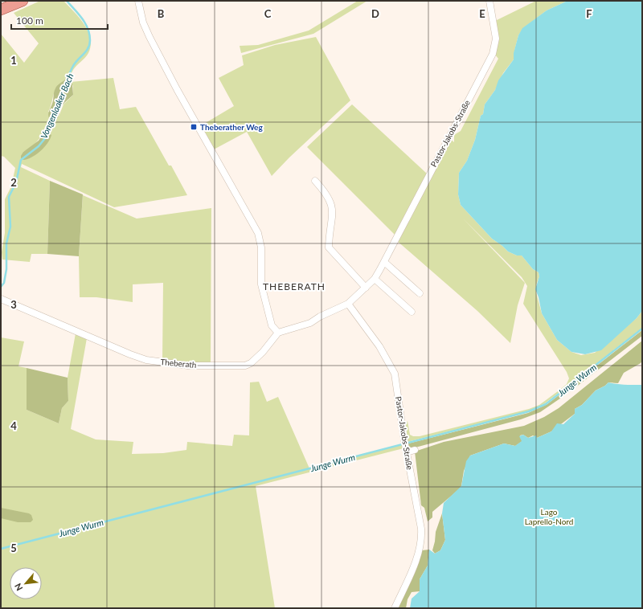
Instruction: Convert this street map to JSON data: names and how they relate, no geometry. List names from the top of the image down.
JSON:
{
  "streets": {
    "street": ["Pastor-Jakobs-Straße", "Theberath"]
  },
  "districts": ["THEBERATH"],
  "water": ["Vongenlaaker Bach", "Junge Wurm"],
  "parks": ["Lago Laprello-Nord"],
  "places": {
    "transit": ["Theberather Weg"]
  },
  "scale_bar": "100 m",
  "north": "bottom left",
  "grid": {
    "columns": [
      "B",
      "C",
      "D",
      "E",
      "F"
    ],
    "rows": [
      "1",
      "2",
      "3",
      "4",
      "5"
    ]
  }
}
